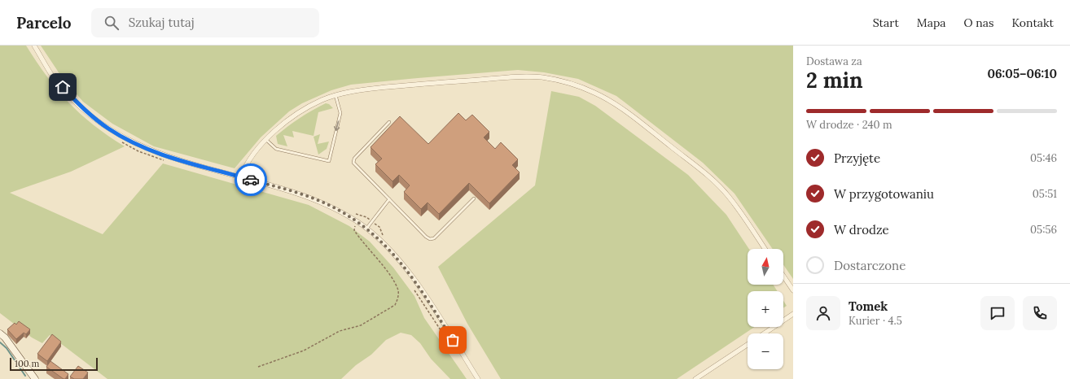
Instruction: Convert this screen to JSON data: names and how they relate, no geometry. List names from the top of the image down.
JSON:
{
  "scale_bar": "100 m",
  "north": "top",
  "page": {
    "header": "Parcelo",
    "search": "Szukaj tutaj",
    "nav": [
      "Start",
      "Mapa",
      "O nas",
      "Kontakt"
    ],
    "heading": ["2 min", "Dostawa za", "06:05–06:10"],
    "panel": ["Tomek", "Kurier · 4.5"],
    "bar": "W drodze · 240 m",
    "list": [
      ["Przyjęte", "05:46"],
      ["W przygotowaniu", "05:51"],
      ["W drodze", "05:56"],
      "Dostarczone"
    ],
    "map_buttons": ["+", "−"],
    "scale": "100 m"
  }
}
